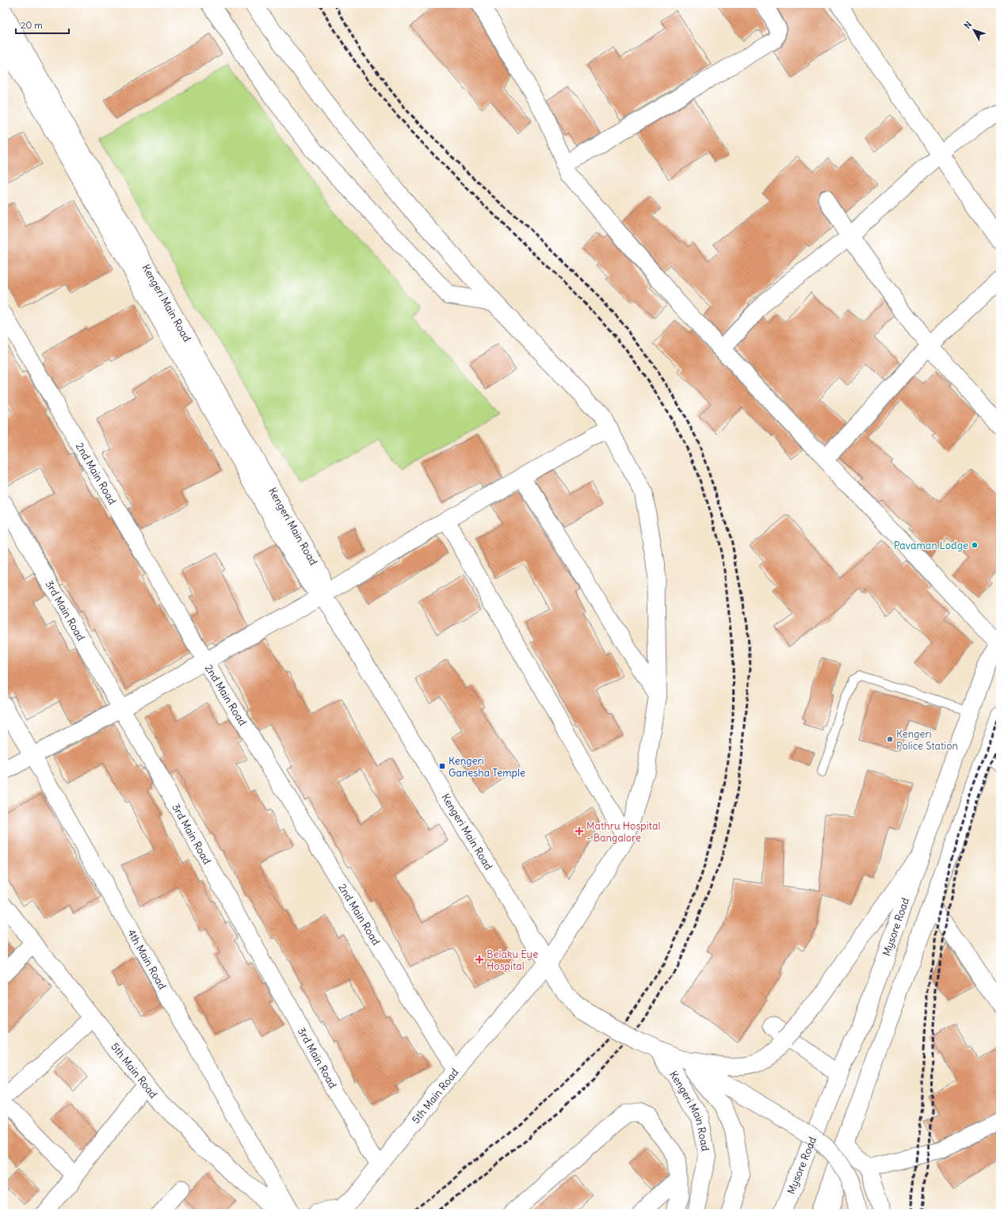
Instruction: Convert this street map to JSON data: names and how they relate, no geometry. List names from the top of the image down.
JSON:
{
  "streets": {
    "main road": ["Kengeri Main Road", "Mysore Road", "5th Main Road"],
    "street": ["2nd Main Road", "3rd Main Road", "4th Main Road"]
  },
  "crossings": [
    ["Kengeri Main Road", "5th Main Road"],
    ["2nd Main Road", "5th Main Road"],
    ["3rd Main Road", "5th Main Road"]
  ],
  "places": {
    "other": ["Pavaman Lodge", "Kengeri Police Station"],
    "transit": ["Kengeri Ganesha Temple"],
    "health": ["Mathru Hospital - Bangalore", "Belaku Eye Hospital"]
  },
  "scale_bar": "20 m",
  "north": "top left"
}
